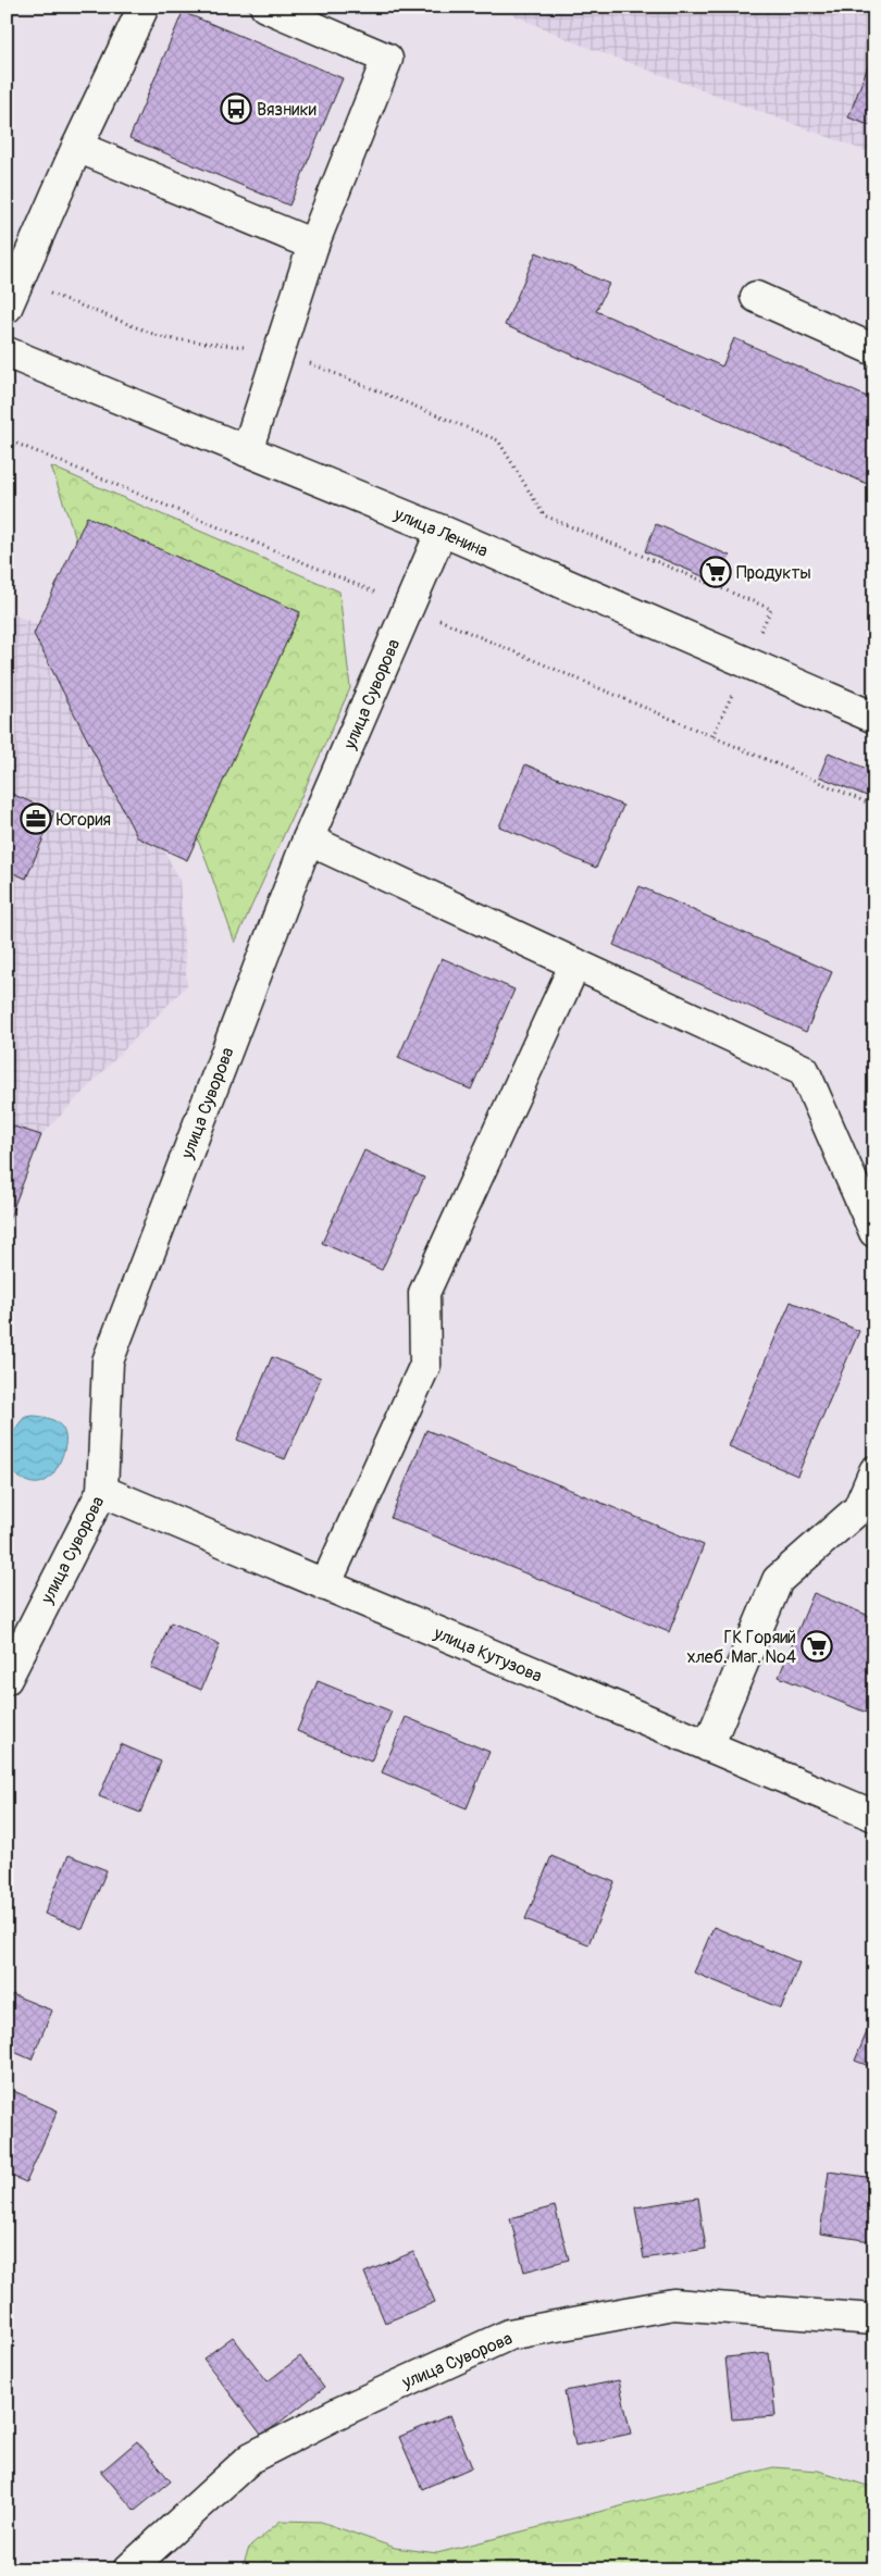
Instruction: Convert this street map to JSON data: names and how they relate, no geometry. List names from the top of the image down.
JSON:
{
  "streets": {
    "street": ["улица Ленина", "улица Суворова", "улица Кутузова"]
  },
  "crossings": [
    ["улица Ленина", "улица Суворова"],
    ["улица Суворова", "улица Кутузова"]
  ],
  "places": {
    "bus stop": ["Вязники"],
    "supermarket": ["Продукты", "ГК Горяий хлеб. Маг. №4"],
    "office": ["Югория"]
  }
}
